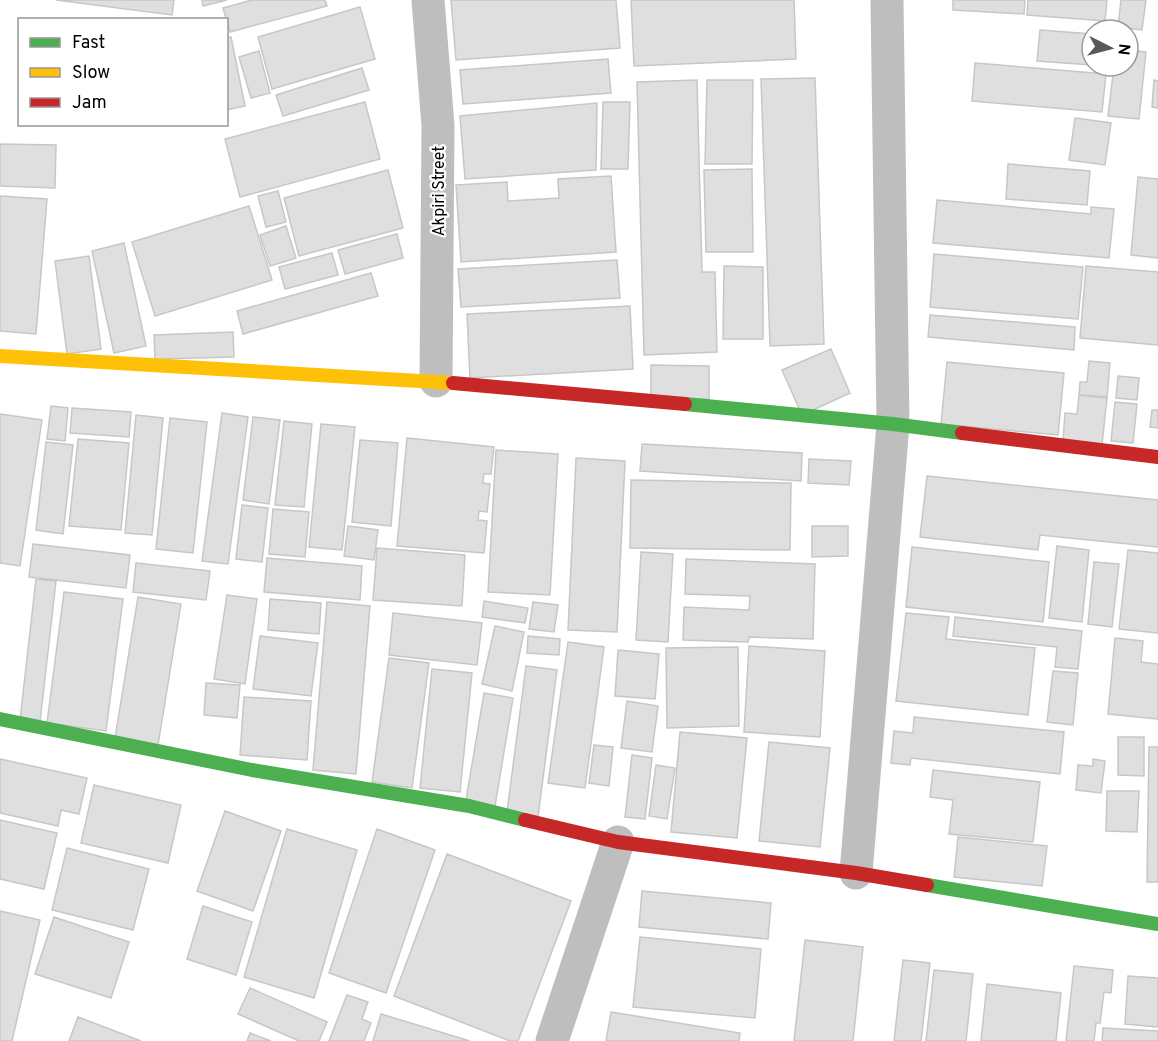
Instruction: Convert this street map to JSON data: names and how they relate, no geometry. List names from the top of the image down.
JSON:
{
  "streets": {
    "street": ["Akpiri Street"]
  },
  "legend": ["Fast", "Slow", "Jam"],
  "north": "right"
}
